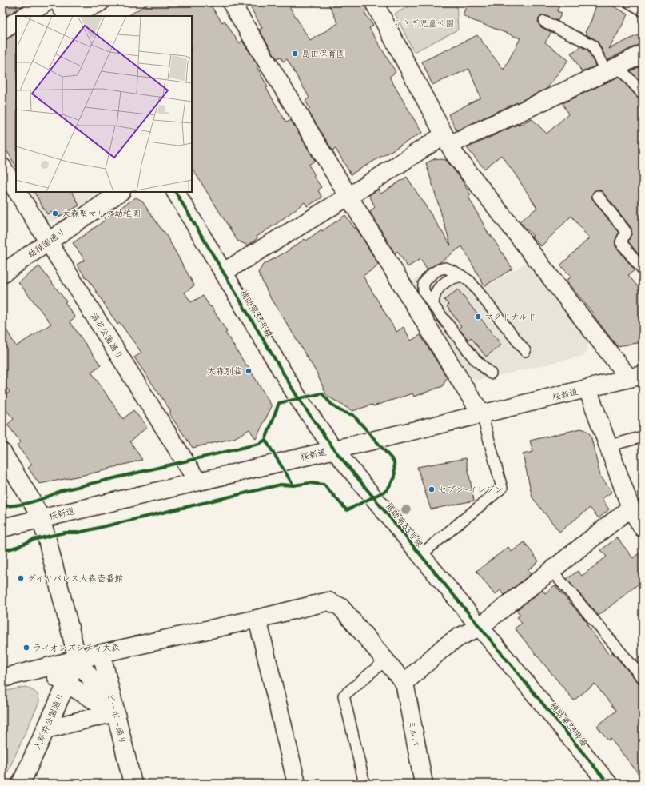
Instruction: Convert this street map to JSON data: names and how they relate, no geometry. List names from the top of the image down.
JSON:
{
  "streets": {
    "street": [
      "幼稚園通り",
      "補助第33号線",
      "清花公園通り",
      "桜新道",
      "ピーポー通り",
      "入新井公園通り",
      "ミルパ"
    ]
  },
  "crossings": [
    ["幼稚園通り", "清花公園通り"],
    ["補助第33号線", "桜新道"],
    ["清花公園通り", "桜新道"]
  ],
  "parks": ["うさぎ児童公園"],
  "places": [
    "島田保育園",
    "大森聖マリア幼稚園",
    "マクドナルド",
    "大森別荘",
    "セブン-イレブン",
    "ダイヤパレス大森壱番館",
    "ライオンズシティ大森"
  ]
}
